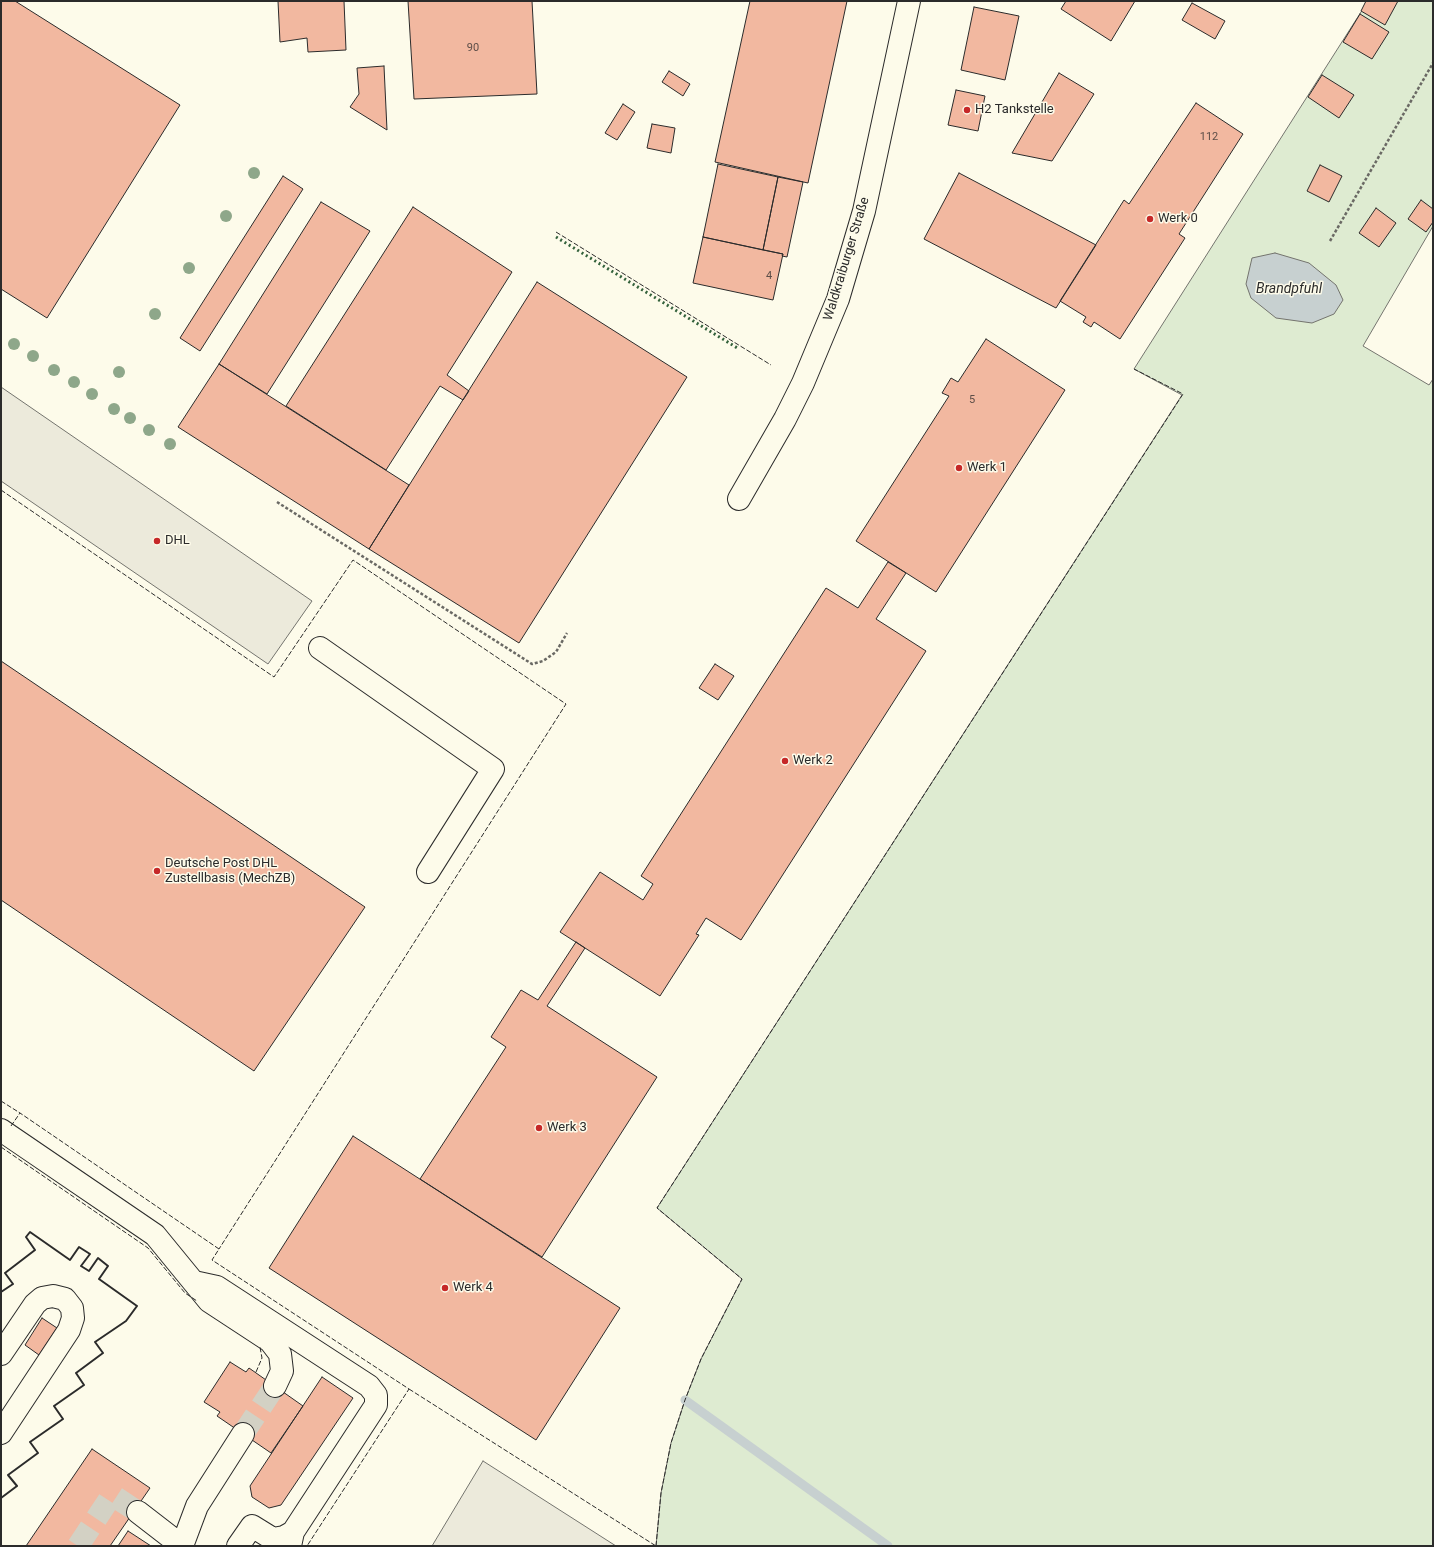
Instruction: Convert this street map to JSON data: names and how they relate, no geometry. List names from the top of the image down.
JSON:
{
  "streets": {
    "street": ["Waldkraiburger Straße"]
  },
  "water": ["Brandpfuhl"],
  "places": [
    "H2 Tankstelle",
    "Werk 0",
    "Werk 1",
    "DHL",
    "Werk 2",
    "Deutsche Post DHL Zustellbasis (MechZB)",
    "Werk 3",
    "Werk 4"
  ],
  "house_numbers": [
    "90",
    "112",
    "4",
    "5"
  ]
}
